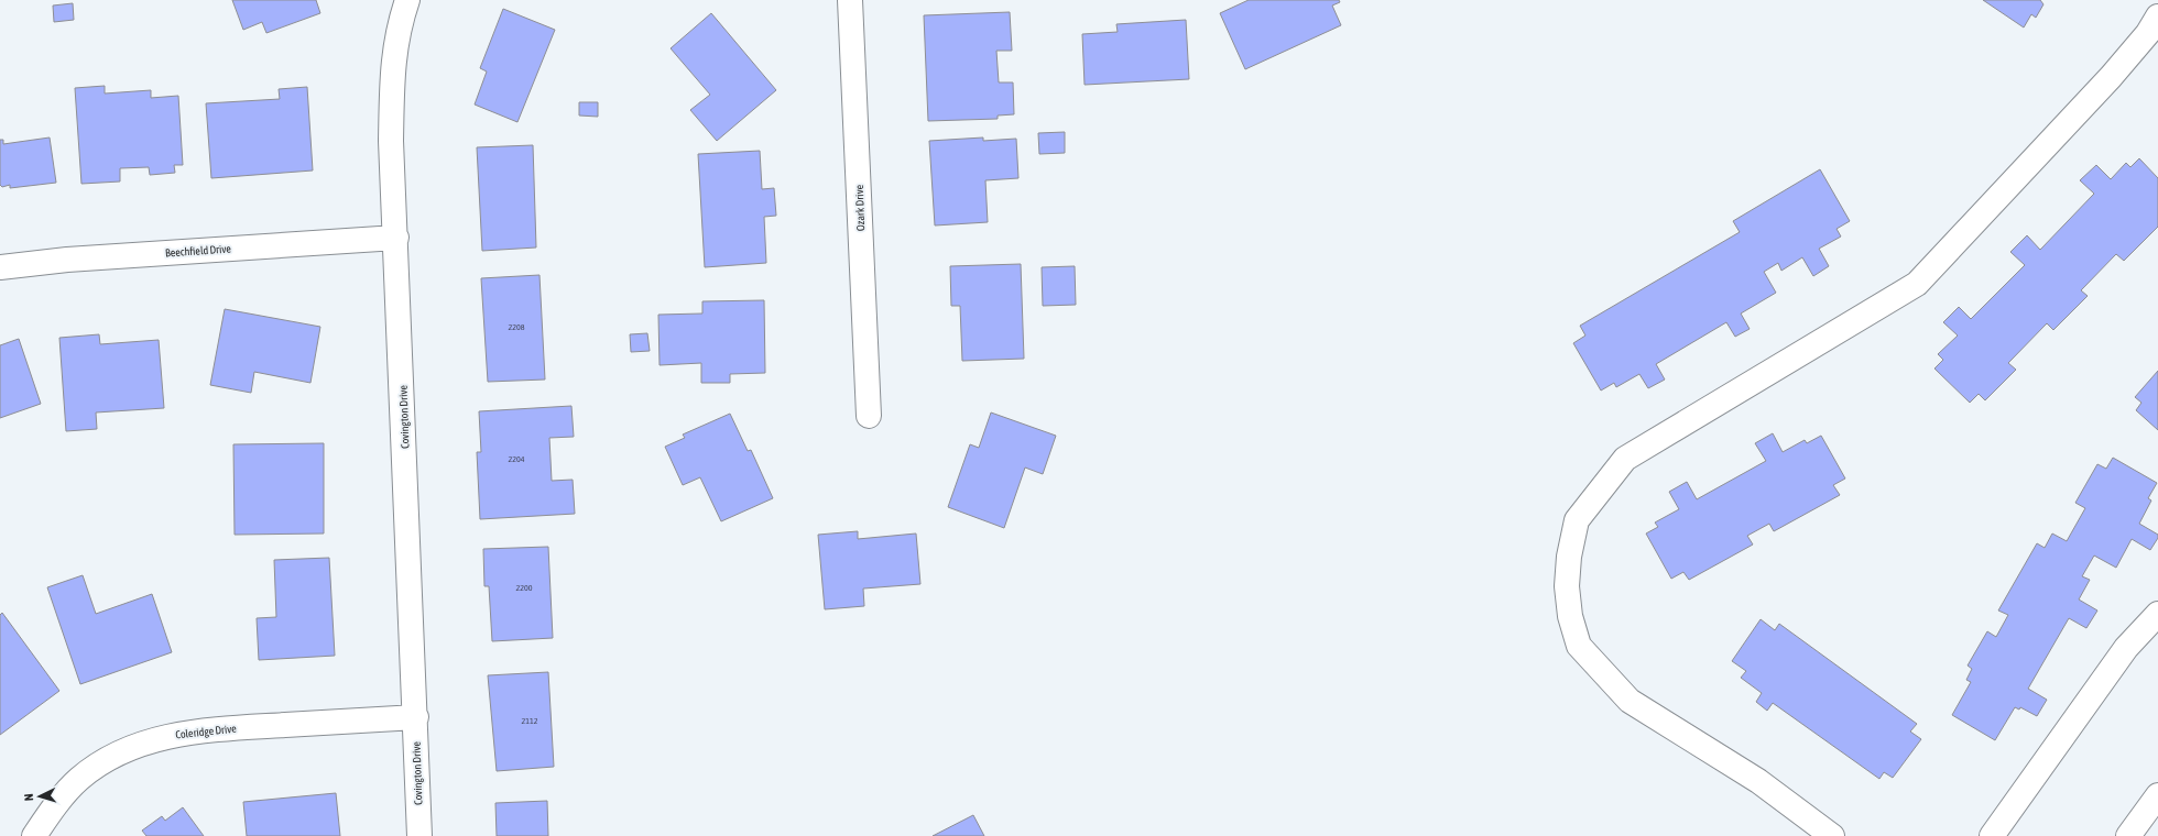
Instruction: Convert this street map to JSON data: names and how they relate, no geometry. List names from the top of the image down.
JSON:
{
  "streets": {
    "street": [
      "Ozark Drive",
      "Beechfield Drive",
      "Covington Drive",
      "Coleridge Drive"
    ]
  },
  "crossings": [
    ["Beechfield Drive", "Covington Drive"],
    ["Covington Drive", "Coleridge Drive"]
  ],
  "house_numbers": [
    "2208",
    "2204",
    "2200",
    "2112"
  ],
  "north": "left"
}
